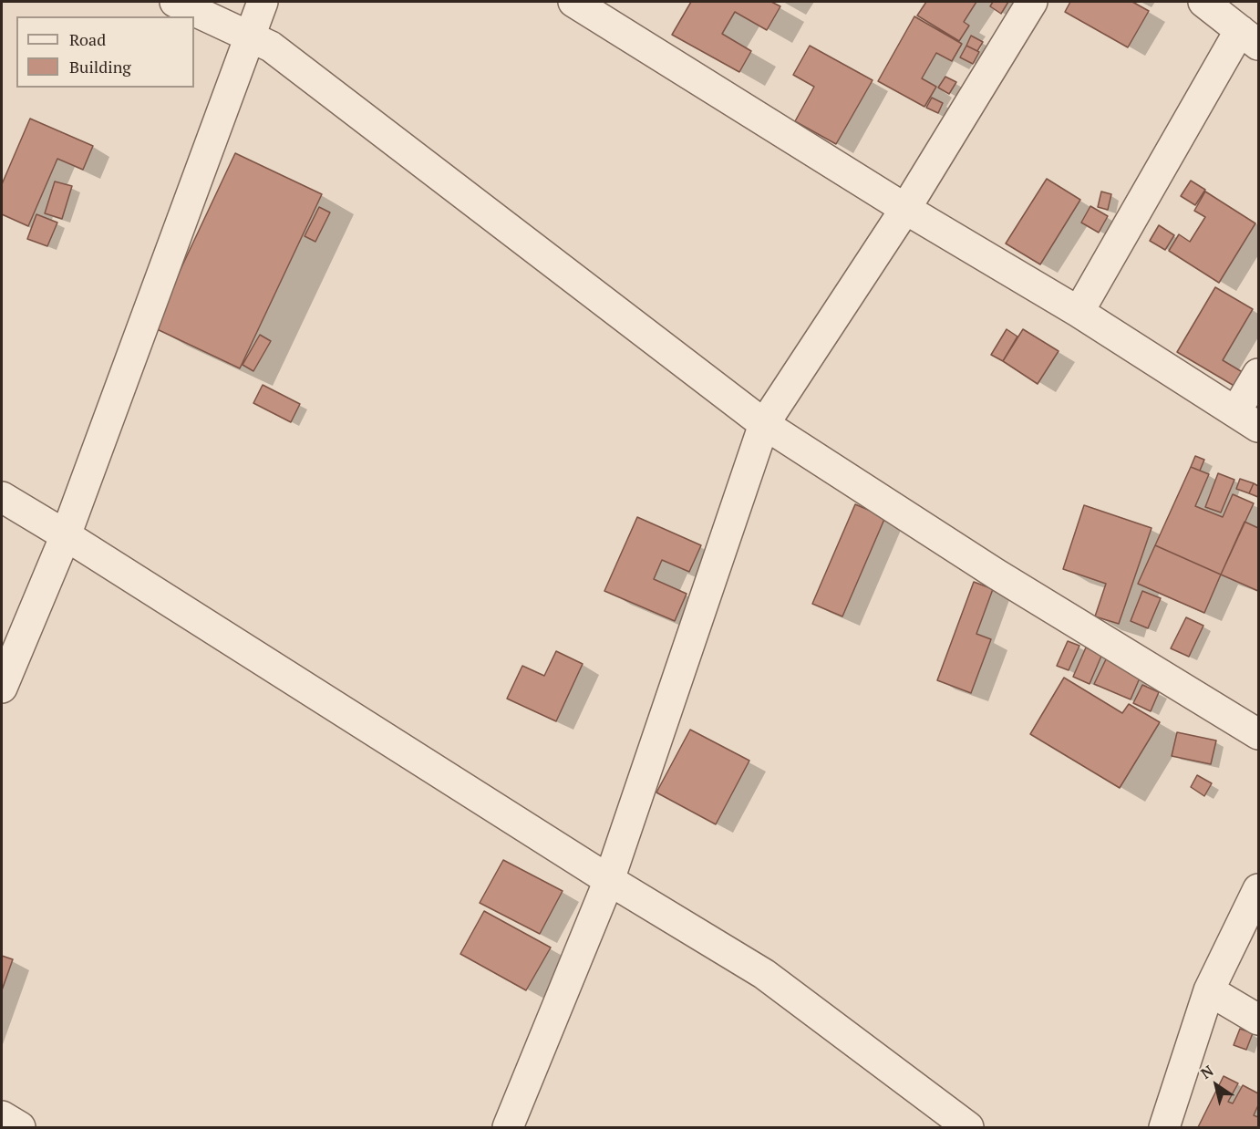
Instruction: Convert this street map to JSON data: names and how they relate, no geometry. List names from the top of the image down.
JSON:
{
  "legend": ["Road", "Building"],
  "north": "top left"
}
